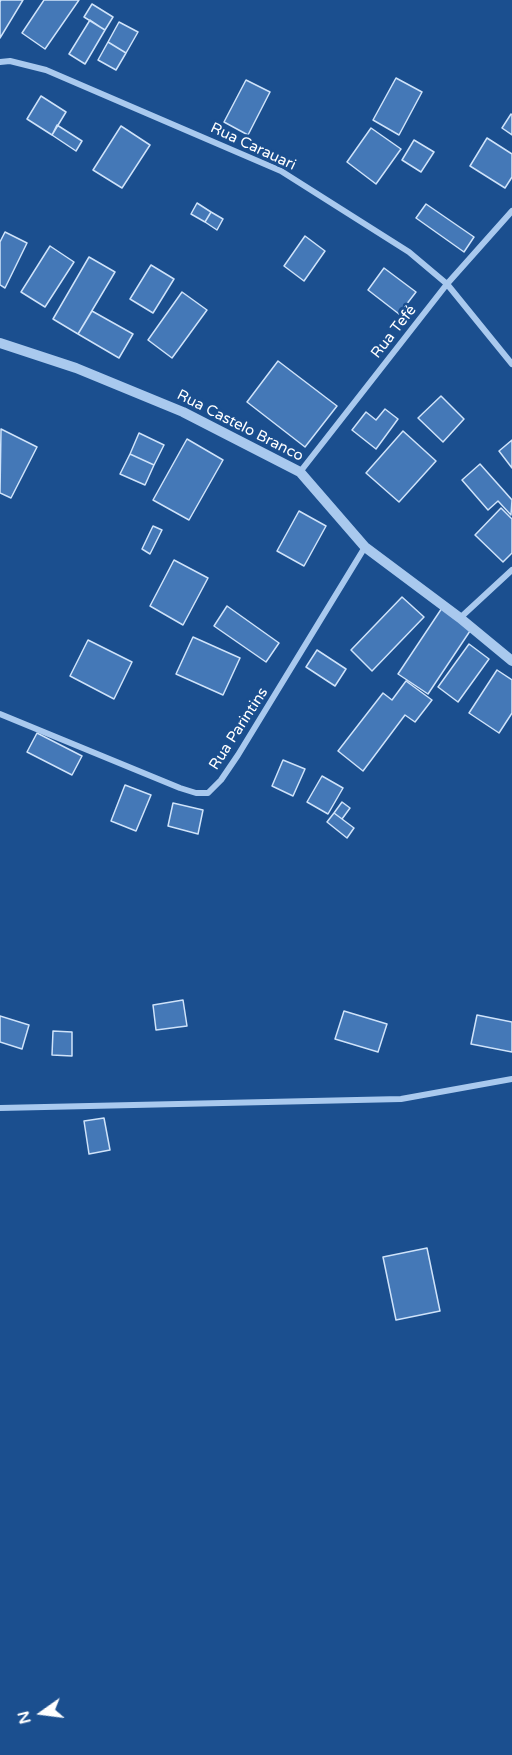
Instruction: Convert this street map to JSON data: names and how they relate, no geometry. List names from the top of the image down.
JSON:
{
  "streets": {
    "street": [
      "Rua Carauari",
      "Rua Tefé",
      "Rua Castelo Branco",
      "Rua Parintins"
    ]
  },
  "crossings": [
    ["Rua Carauari", "Rua Tefé"],
    ["Rua Tefé", "Rua Castelo Branco"],
    ["Rua Castelo Branco", "Rua Parintins"]
  ],
  "north": "left"
}
